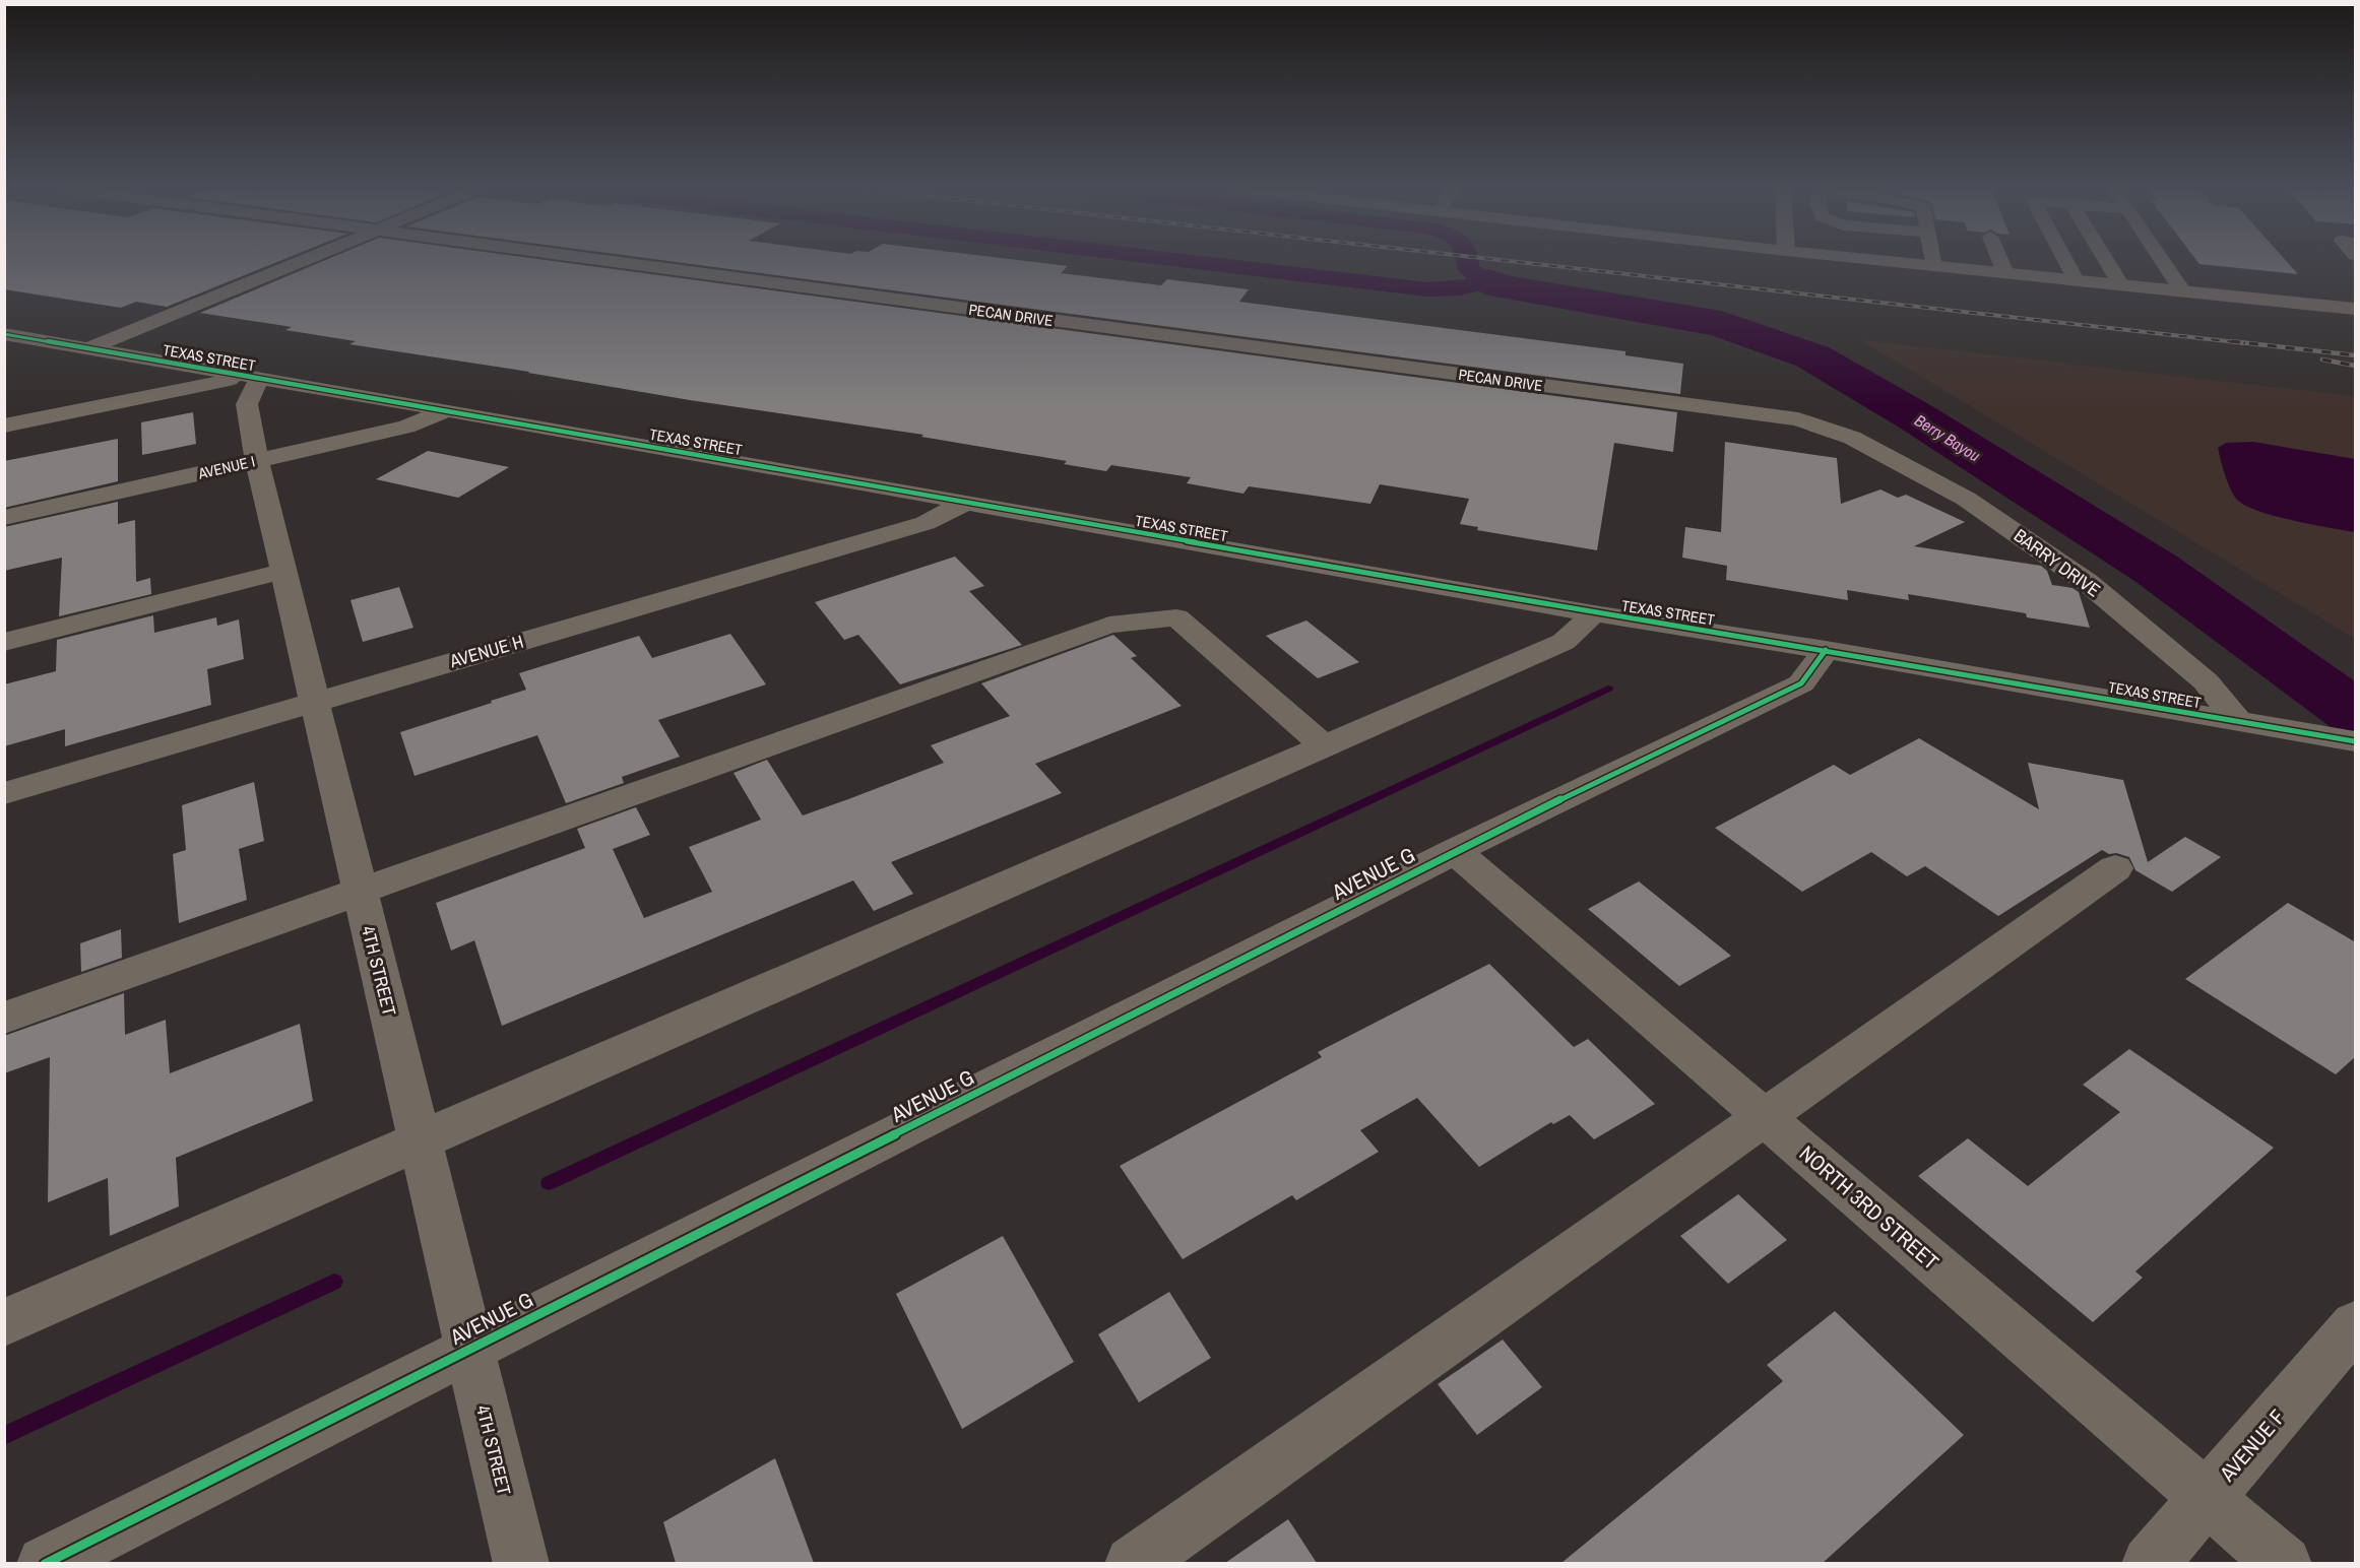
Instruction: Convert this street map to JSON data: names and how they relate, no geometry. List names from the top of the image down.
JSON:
{
  "streets": {
    "street": [
      "PECAN DRIVE",
      "TEXAS STREET",
      "AVENUE I",
      "BARRY DRIVE",
      "AVENUE H",
      "AVENUE G",
      "4TH STREET",
      "NORTH 3RD STREET",
      "AVENUE F"
    ]
  },
  "crossings": [
    ["PECAN DRIVE", "BARRY DRIVE"],
    ["TEXAS STREET", "AVENUE I"],
    ["TEXAS STREET", "BARRY DRIVE"],
    ["TEXAS STREET", "AVENUE H"],
    ["TEXAS STREET", "AVENUE G"],
    ["TEXAS STREET", "4TH STREET"],
    ["AVENUE I", "4TH STREET"],
    ["AVENUE H", "4TH STREET"],
    ["AVENUE G", "4TH STREET"],
    ["AVENUE G", "NORTH 3RD STREET"],
    ["NORTH 3RD STREET", "AVENUE F"]
  ],
  "water": ["Berry Bayou"]
}
